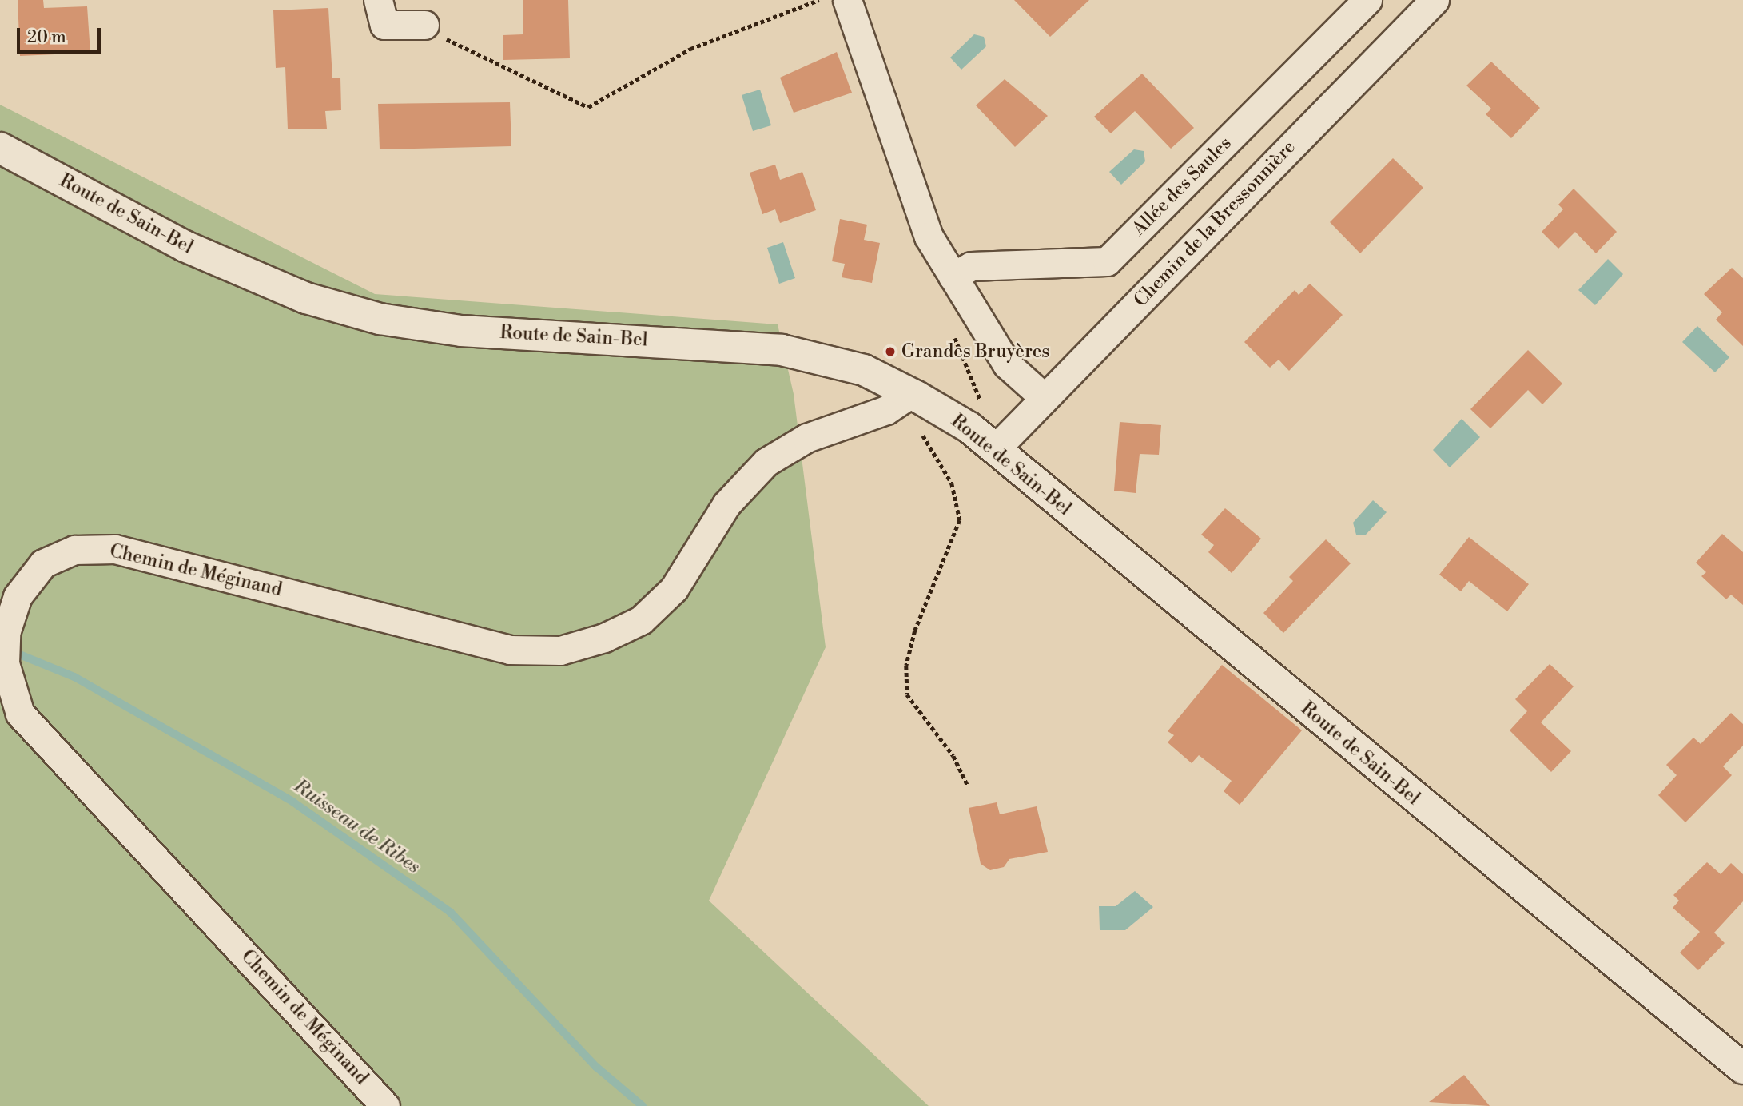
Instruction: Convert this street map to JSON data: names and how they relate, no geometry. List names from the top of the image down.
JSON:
{
  "streets": {
    "main road": ["Route de Sain-Bel"],
    "street": ["Allée des Saules", "Chemin de la Bressonnière", "Chemin de Méginand"]
  },
  "crossings": [
    ["Route de Sain-Bel", "Chemin de la Bressonnière"],
    ["Route de Sain-Bel", "Chemin de Méginand"]
  ],
  "water": ["Ruisseau de Ribes"],
  "places": ["Grandes Bruyères"],
  "scale_bar": "20 m"
}
